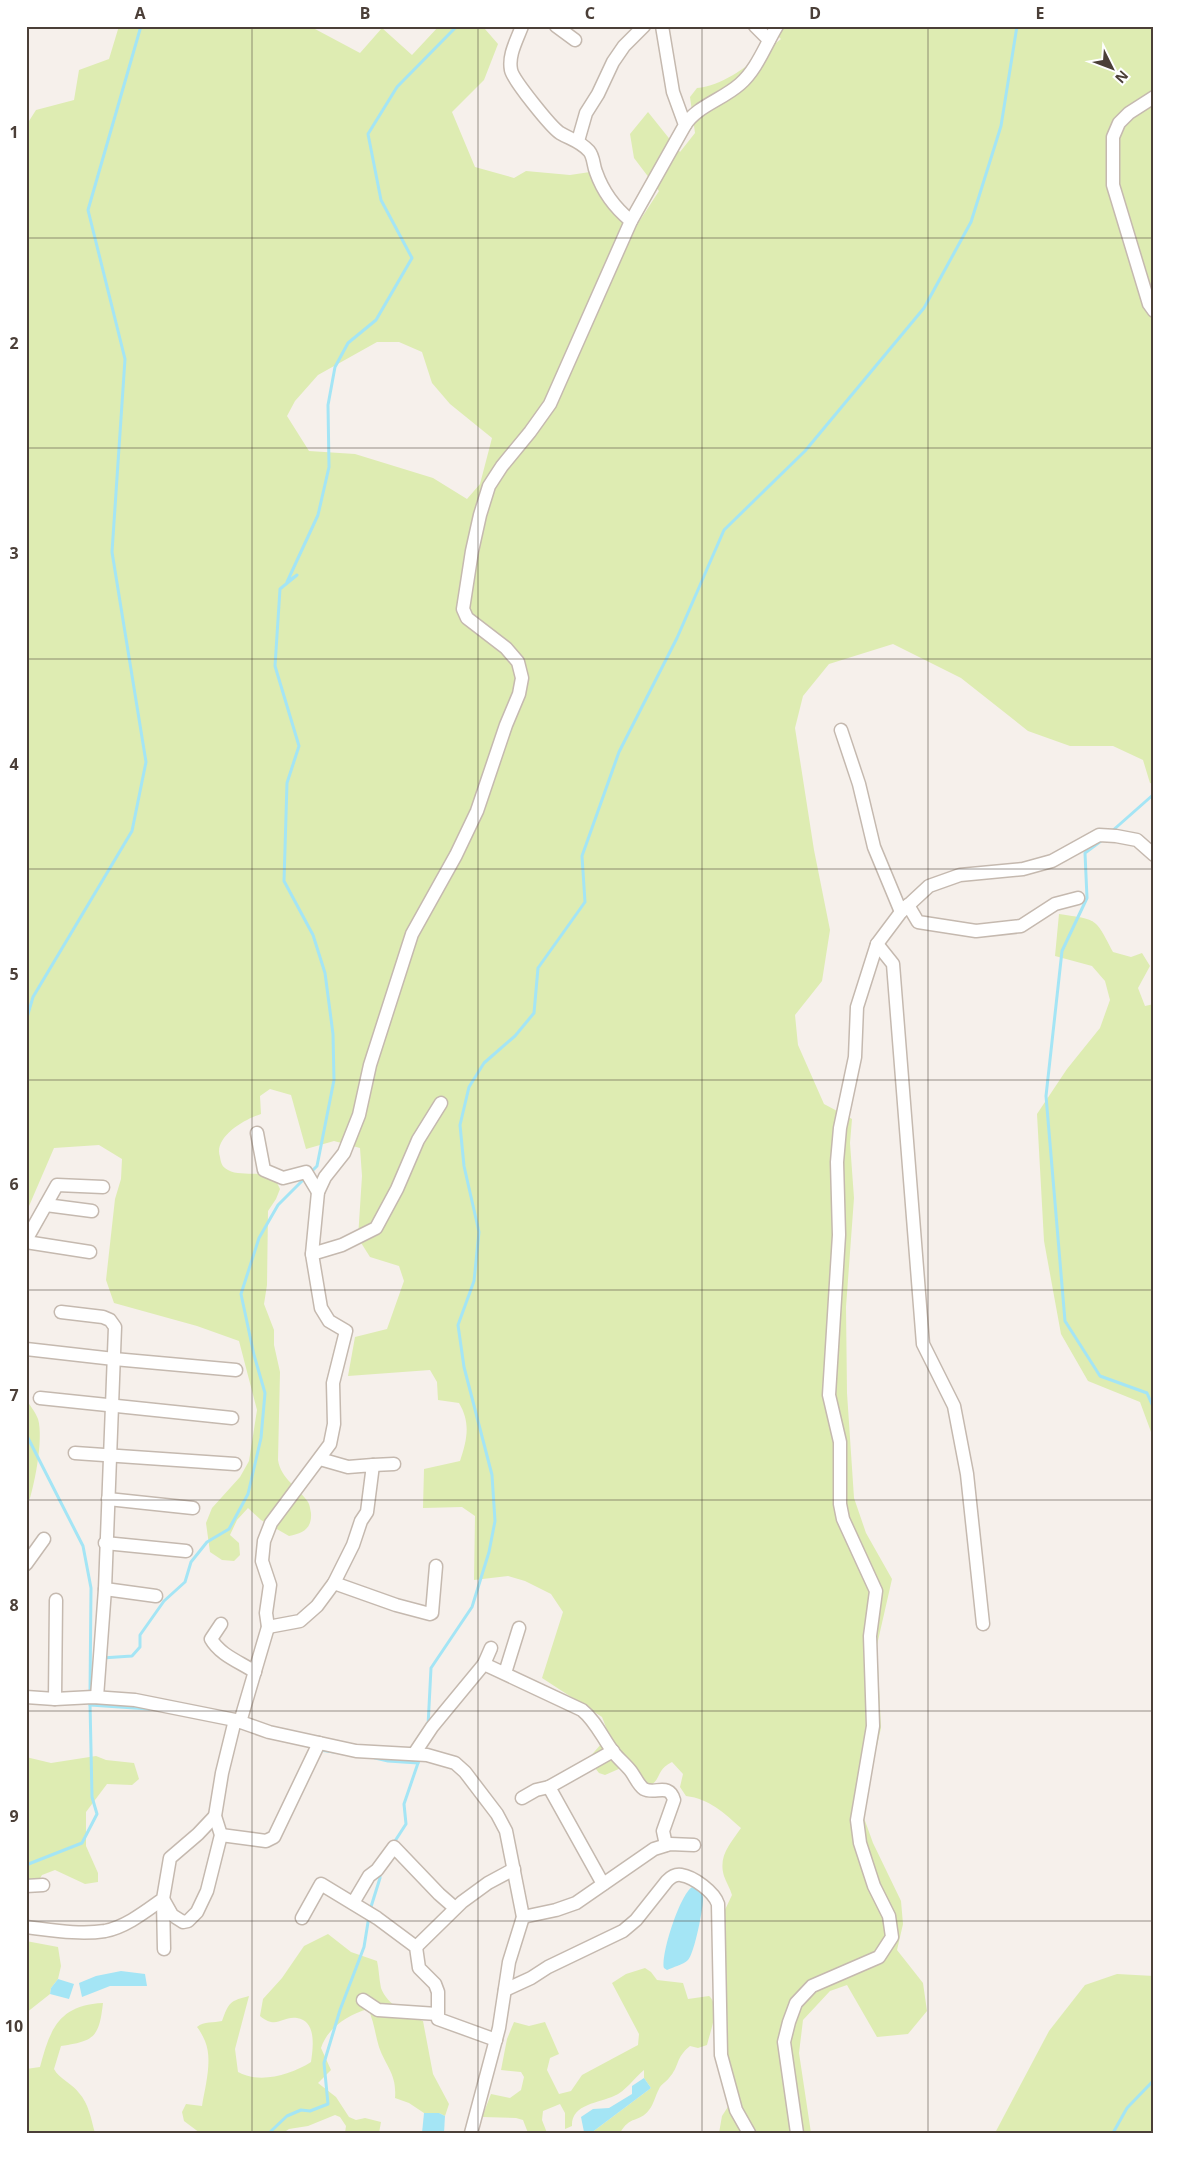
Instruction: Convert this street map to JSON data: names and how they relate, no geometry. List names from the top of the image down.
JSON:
{
  "north": "bottom right",
  "grid": {
    "columns": [
      "A",
      "B",
      "C",
      "D",
      "E"
    ],
    "rows": [
      "1",
      "2",
      "3",
      "4",
      "5",
      "6",
      "7",
      "8",
      "9",
      "10"
    ]
  }
}
